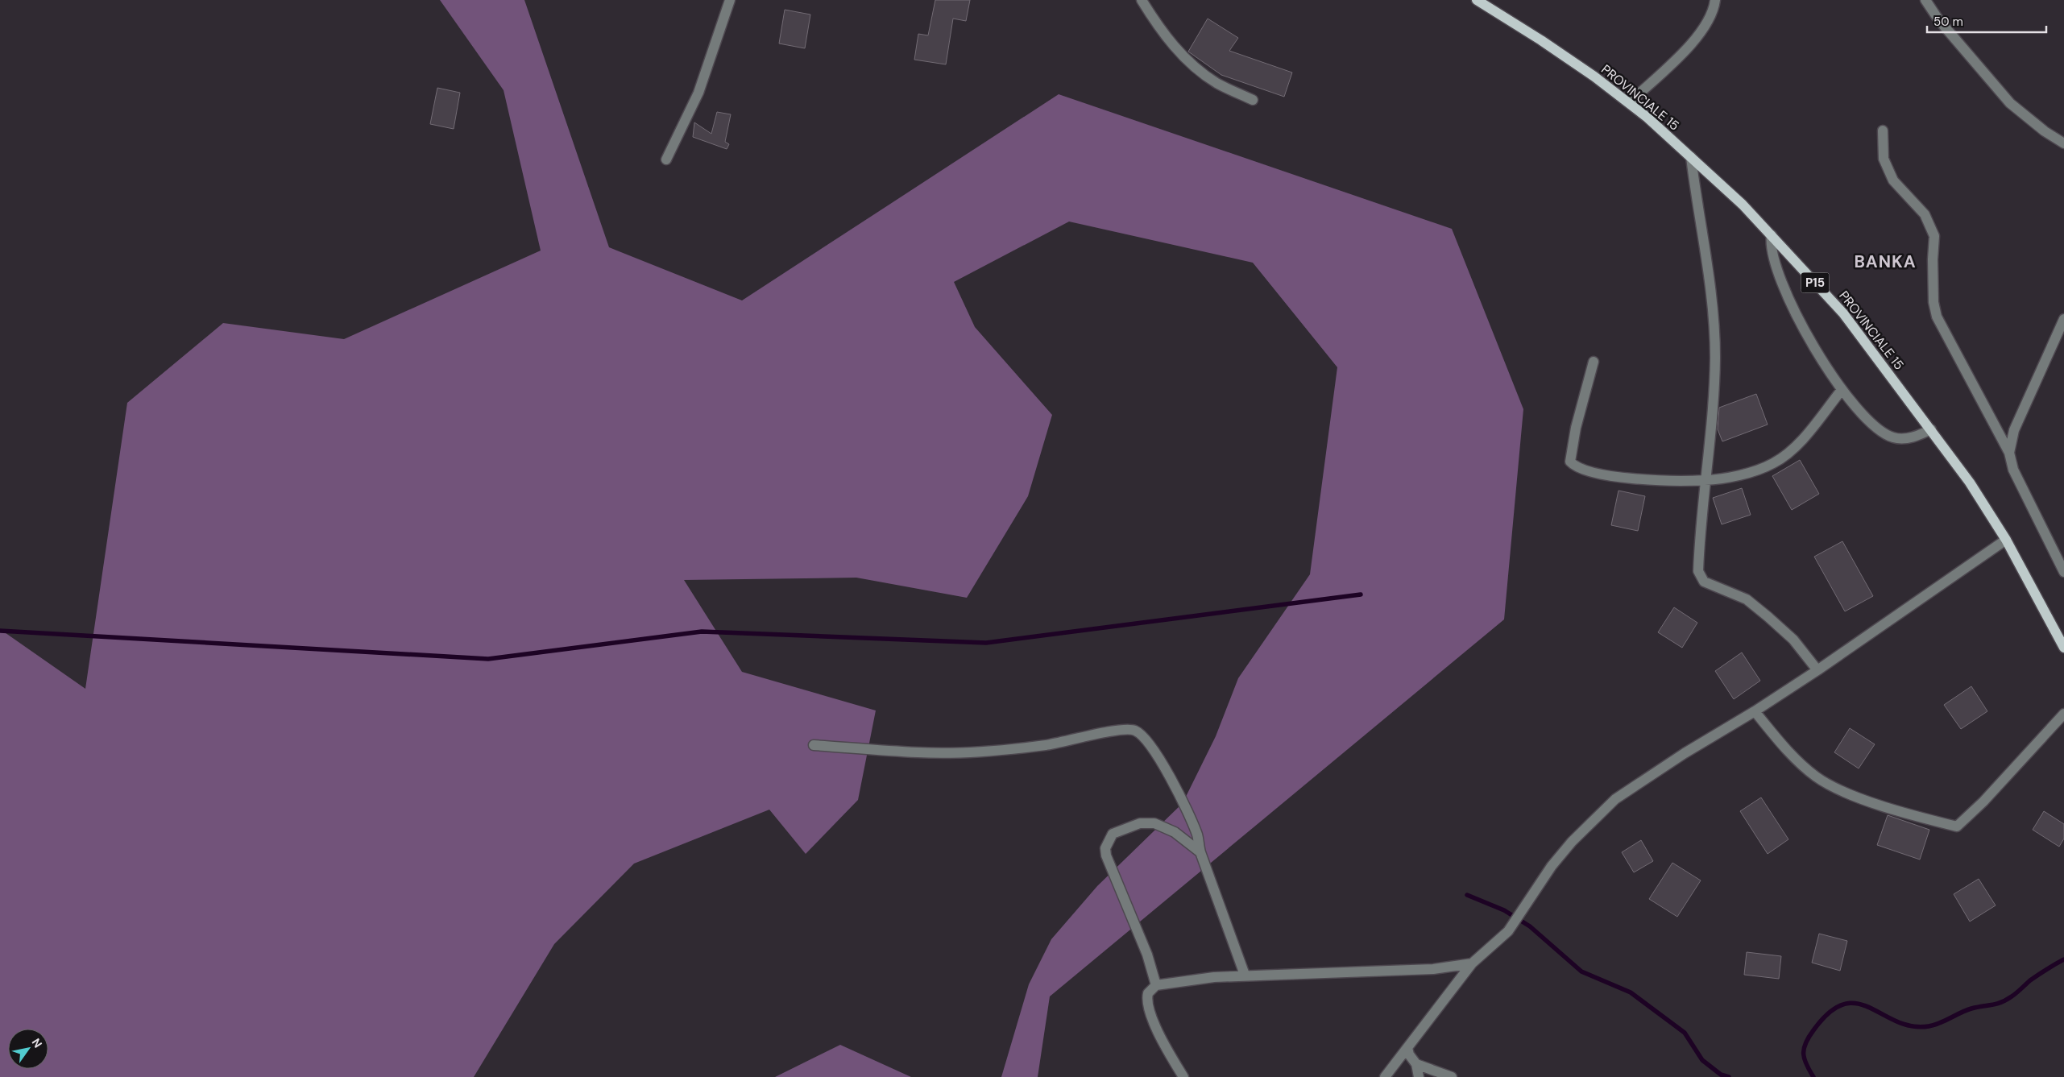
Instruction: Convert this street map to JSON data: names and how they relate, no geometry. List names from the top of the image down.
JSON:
{
  "streets": {
    "main road": ["PROVINCIALE 15", "P15"]
  },
  "districts": ["BANKA"],
  "scale_bar": "50 m",
  "north": "top right"
}
